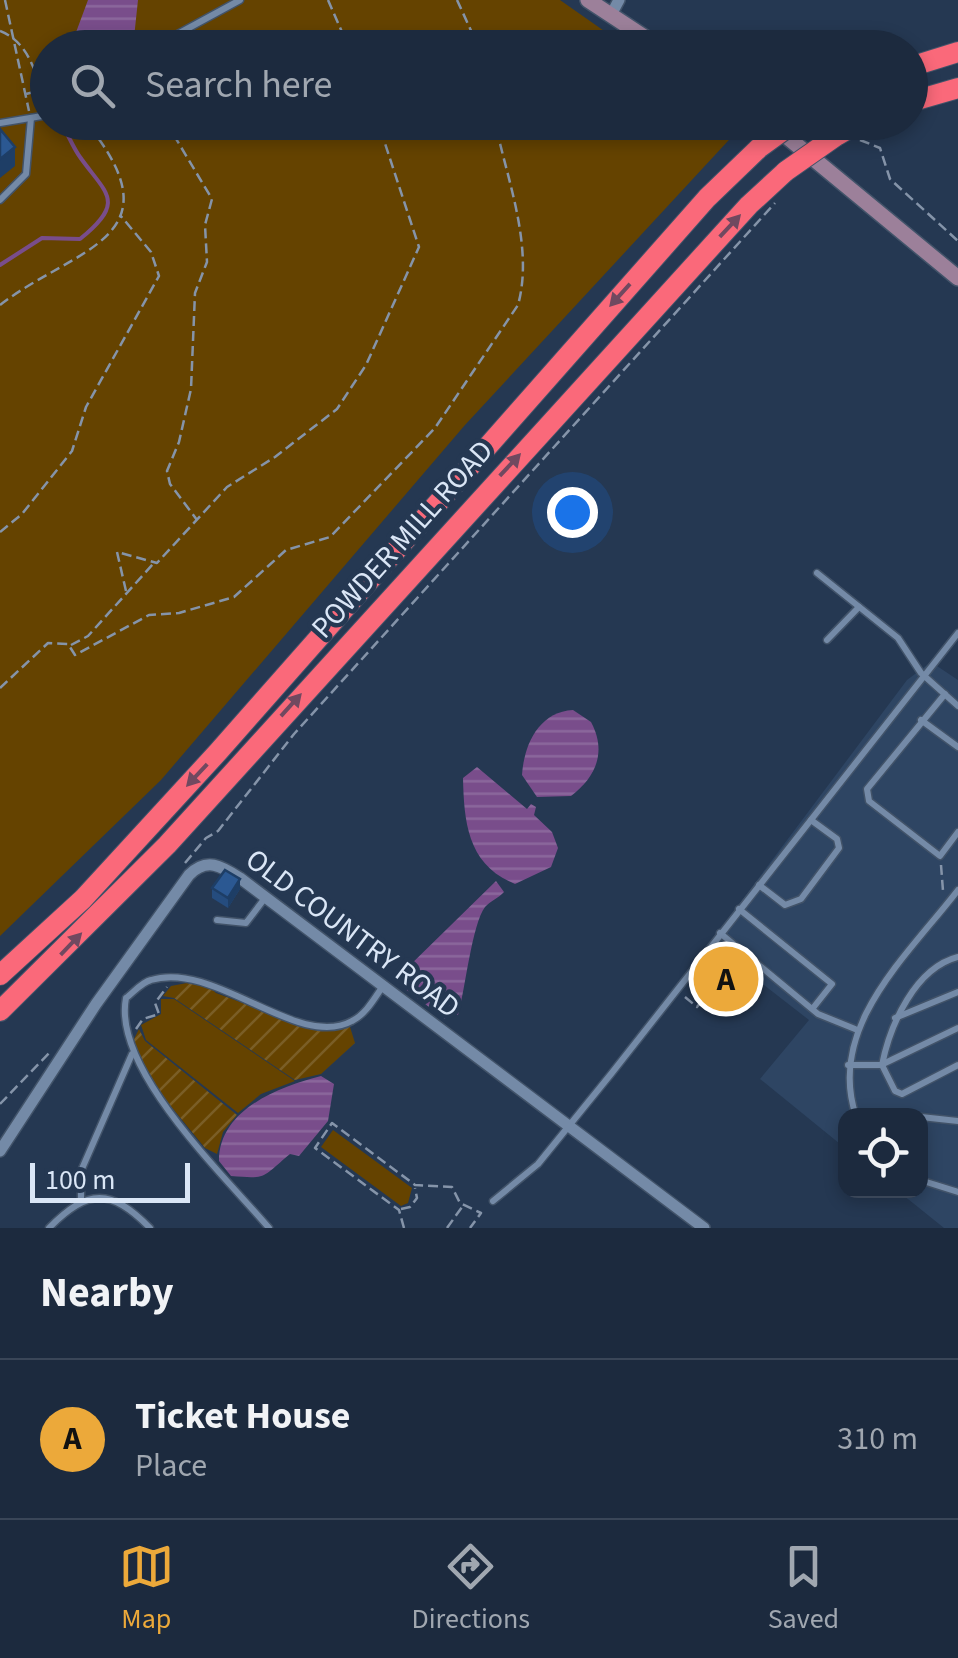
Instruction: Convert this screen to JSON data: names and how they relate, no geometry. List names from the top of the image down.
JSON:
{
  "streets": {
    "highway": ["POWDER MILL ROAD"],
    "street": ["OLD COUNTRY ROAD"]
  },
  "scale_bar": "100 m",
  "page": {
    "search": "Search here",
    "pins": "A",
    "scale": "100 m",
    "heading": "Nearby",
    "list": [
      {
        "mark": "A",
        "name": "Ticket House",
        "note": "Place",
        "value": "310 m"
      }
    ],
    "nav": ["Map", "Directions", "Saved"]
  }
}
